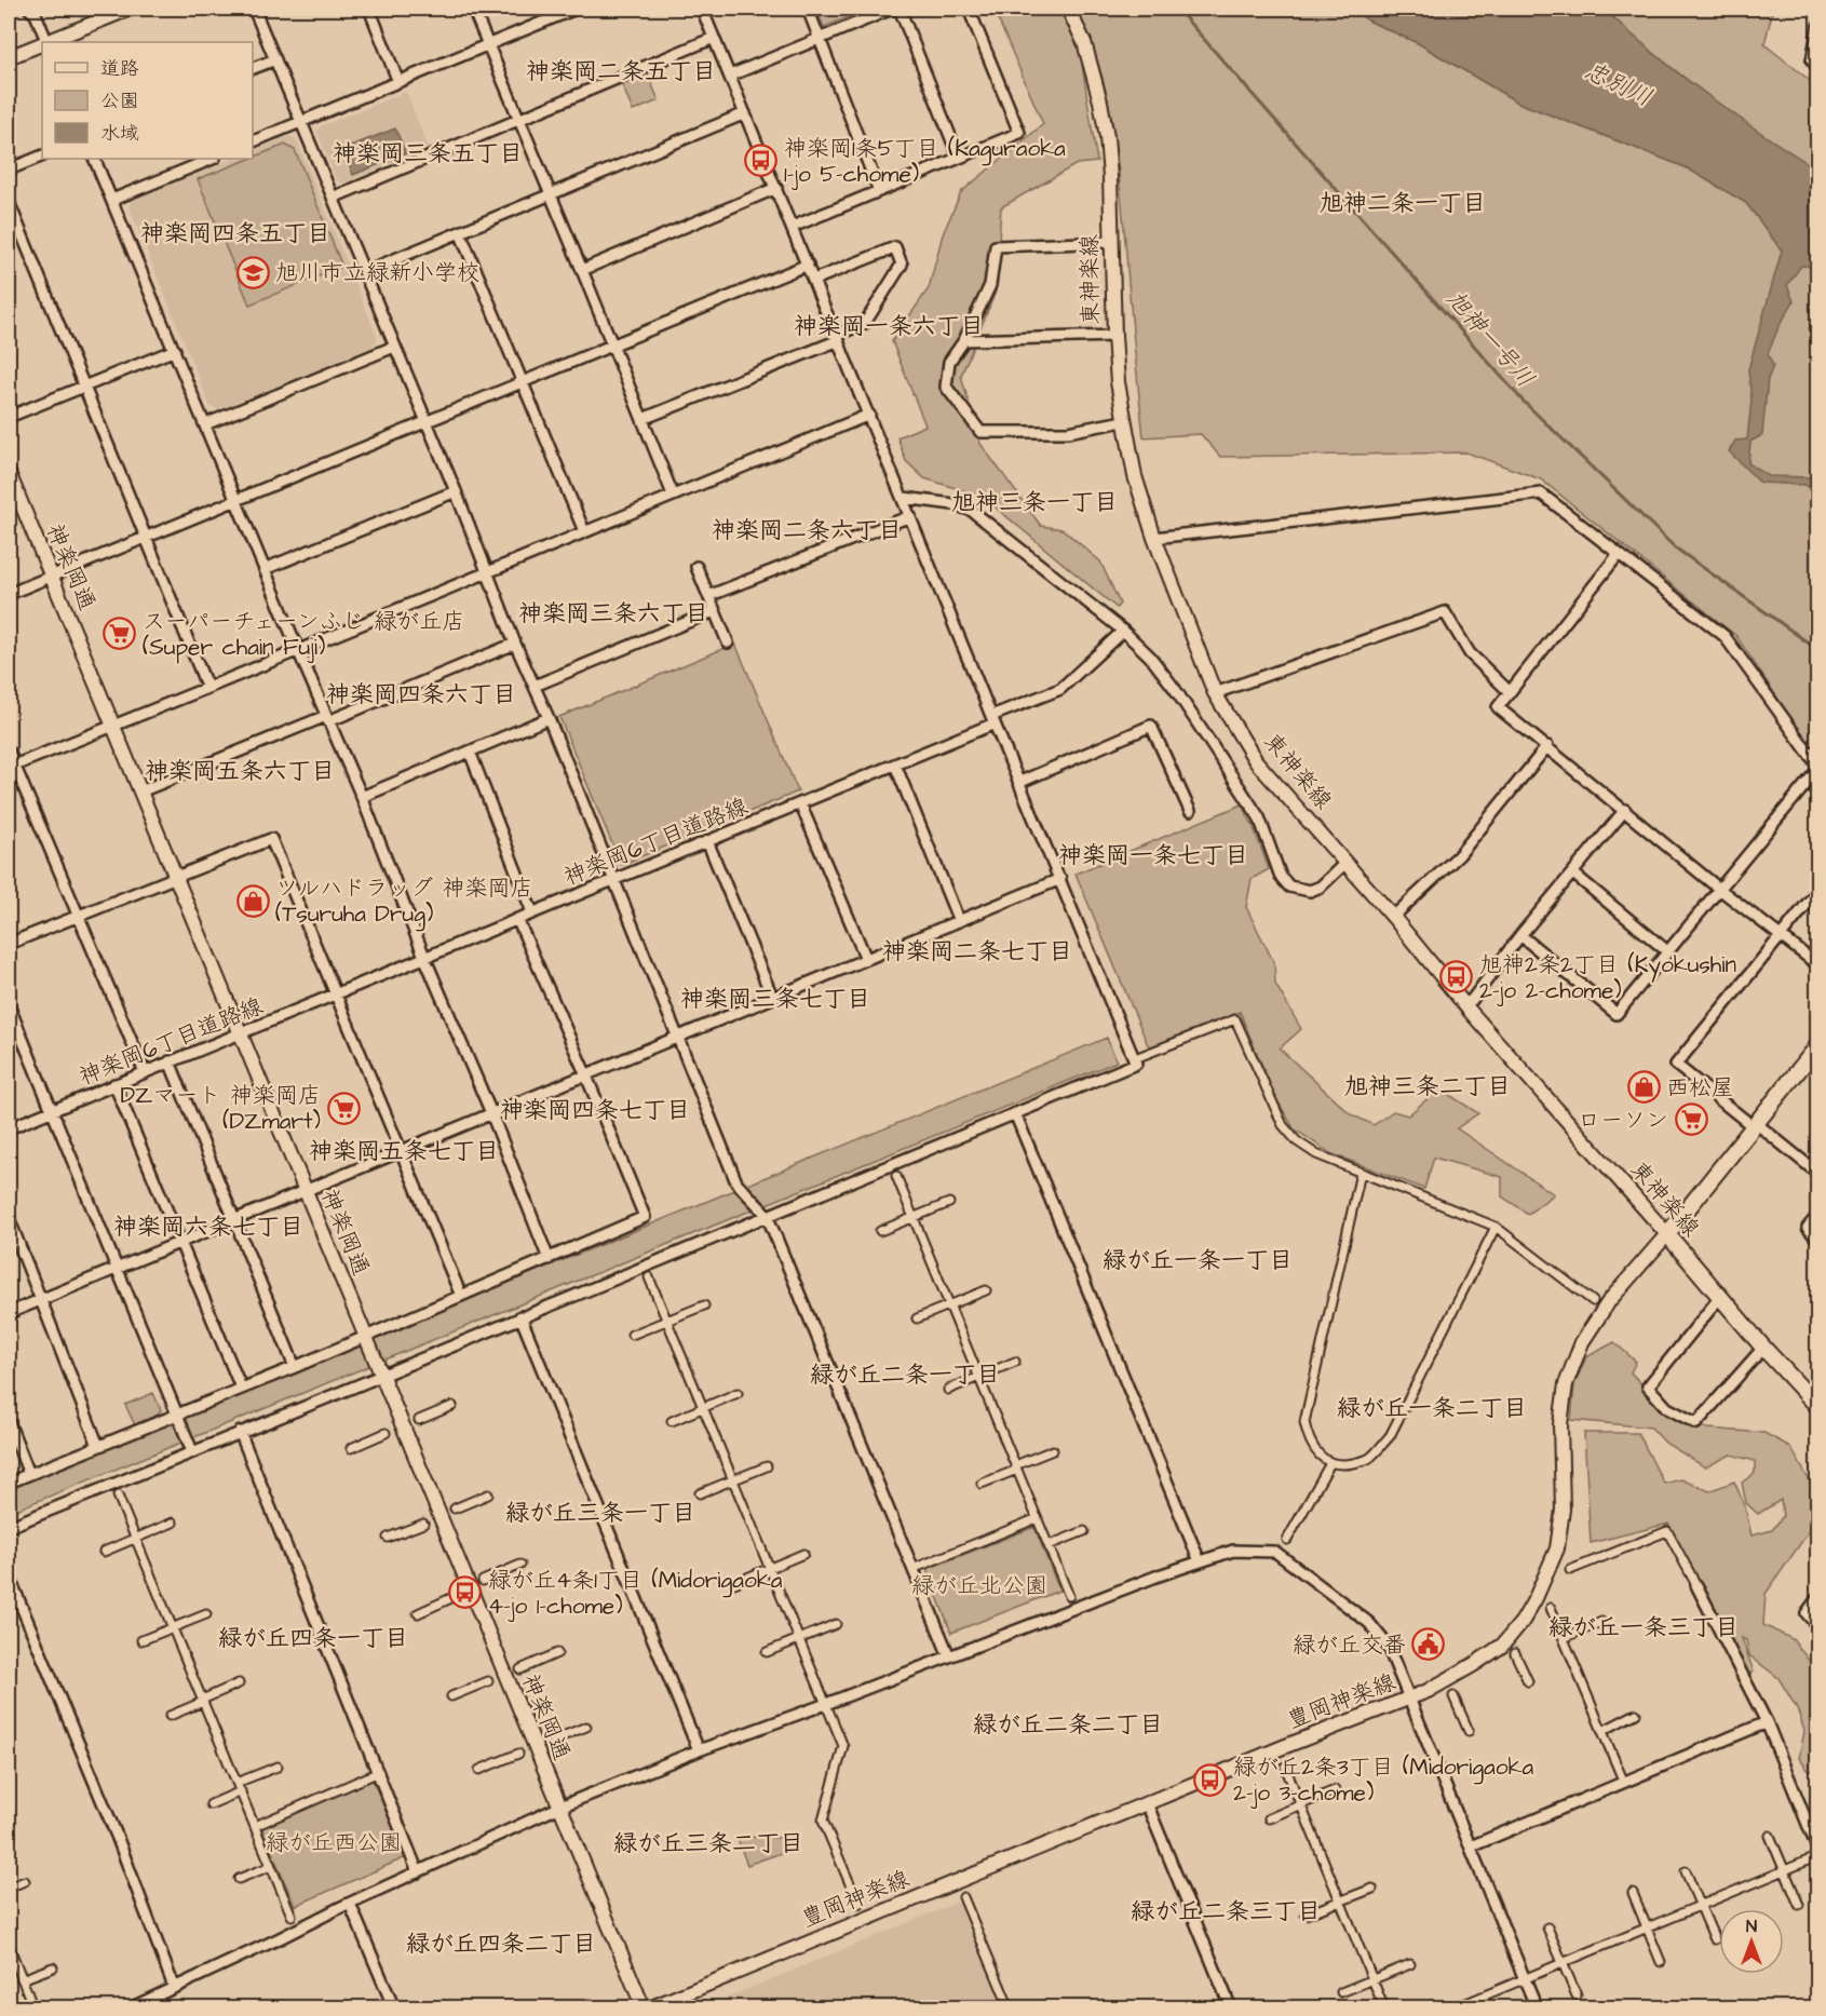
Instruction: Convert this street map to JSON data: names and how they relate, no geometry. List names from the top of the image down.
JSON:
{
  "streets": {
    "main road": ["東神楽線", "豊岡神楽線"],
    "street": ["神楽岡通", "神楽岡6丁目道路線"]
  },
  "crossings": [
    ["東神楽線", "豊岡神楽線"],
    ["神楽岡通", "神楽岡6丁目道路線"]
  ],
  "districts": [
    "神楽岡二条五丁目",
    "神楽岡三条五丁目",
    "旭神二条一丁目",
    "神楽岡四条五丁目",
    "神楽岡一条六丁目",
    "旭神三条一丁目",
    "神楽岡二条六丁目",
    "神楽岡三条六丁目",
    "神楽岡四条六丁目",
    "神楽岡五条六丁目",
    "神楽岡一条七丁目",
    "神楽岡二条七丁目",
    "神楽岡三条七丁目",
    "旭神三条二丁目",
    "神楽岡四条七丁目",
    "神楽岡五条七丁目",
    "神楽岡六条七丁目",
    "緑が丘一条一丁目",
    "緑が丘二条一丁目",
    "緑が丘一条二丁目",
    "緑が丘三条一丁目",
    "緑が丘一条三丁目",
    "緑が丘四条一丁目",
    "緑が丘二条二丁目",
    "緑が丘三条二丁目",
    "緑が丘二条三丁目",
    "緑が丘四条二丁目"
  ],
  "water": ["忠別川", "旭神一号川"],
  "parks": ["緑が丘北公園", "緑が丘西公園"],
  "places": {
    "bus stop": [
      "神楽岡1条5丁目 (Kaguraoka 1-jo 5-chome)",
      "旭神2条2丁目 (Kyokushin 2-jo 2-chome)",
      "緑が丘4条1丁目 (Midorigaoka 4-jo 1-chome)",
      "緑が丘2条3丁目 (Midorigaoka 2-jo 3-chome)"
    ],
    "school or university": ["旭川市立緑新小学校"],
    "supermarket": ["スーパーチェーンふじ 緑が丘店 (Super chain Fuji)", "DZマート 神楽岡店 (DZmart)", "ローソン"],
    "shop": ["ツルハドラッグ 神楽岡店 (Tsuruha Drug)", "西松屋"],
    "public building": ["緑が丘交番"]
  },
  "legend": ["道路", "公園", "水域"],
  "north": "top"
}
